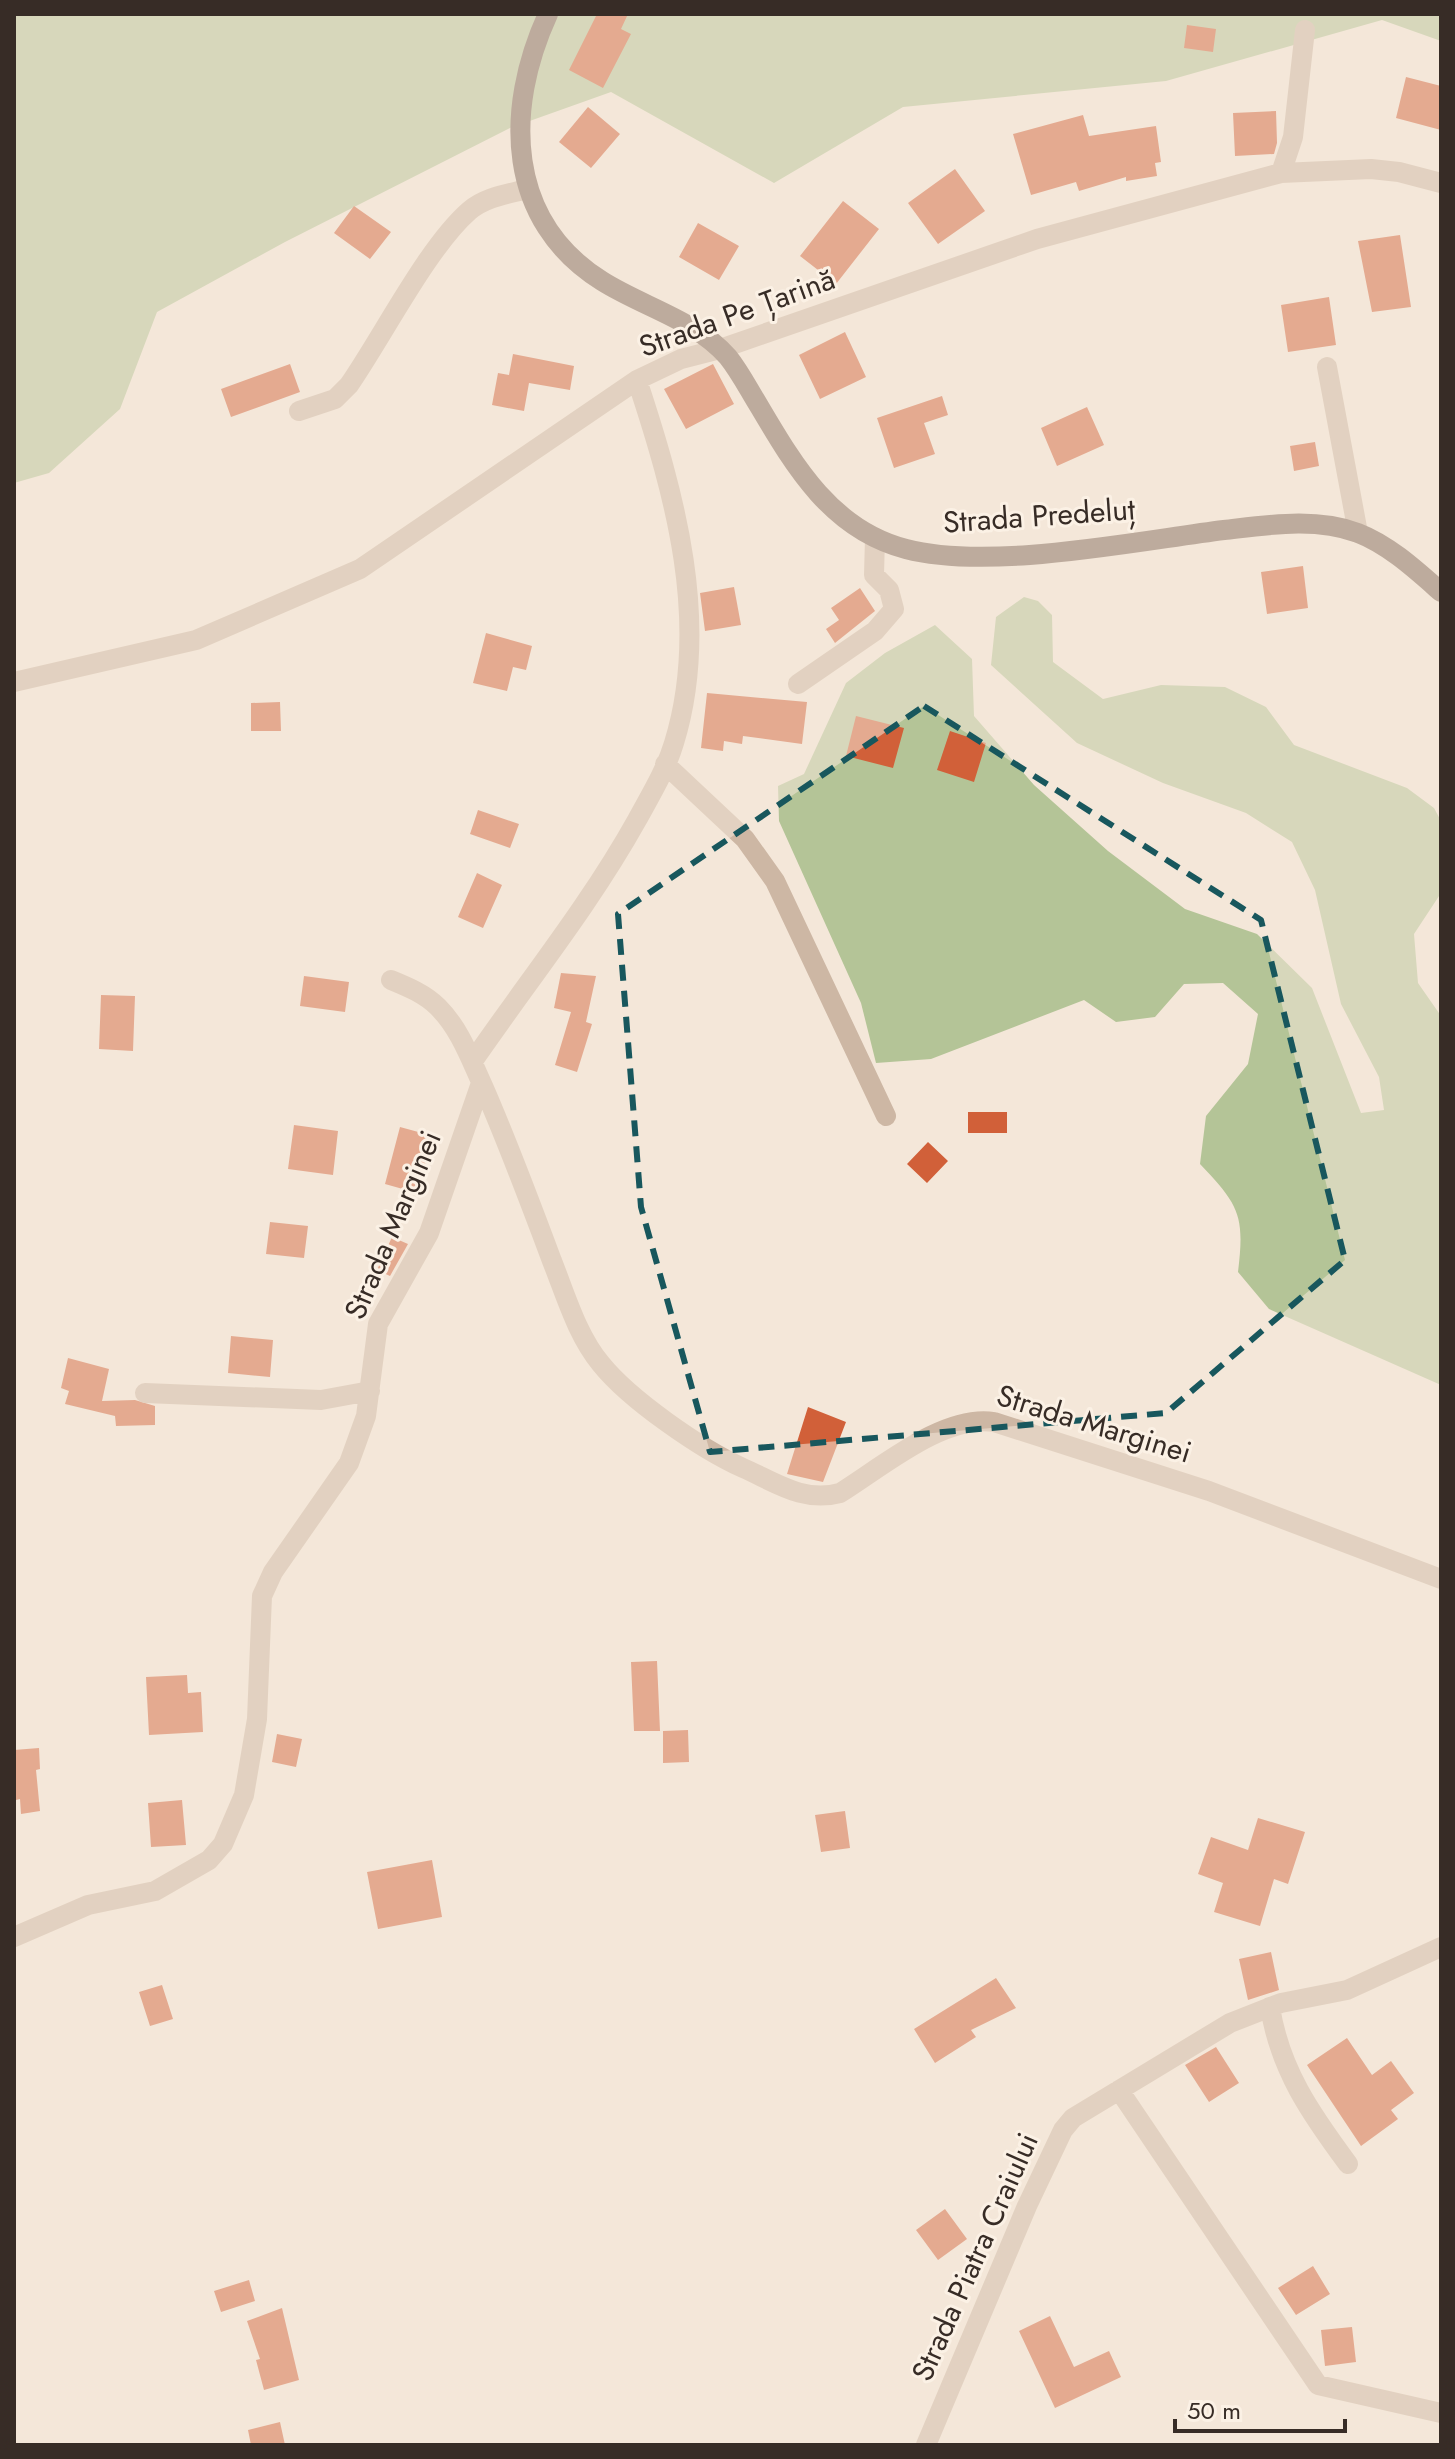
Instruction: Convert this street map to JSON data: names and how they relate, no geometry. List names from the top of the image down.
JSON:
{
  "streets": {
    "main road": ["Strada Predeluț"],
    "street": ["Strada Pe Țarină", "Strada Marginei", "Strada Piatra Craiului"]
  },
  "crossings": [
    ["Strada Pe Țarină", "Strada Predeluț"]
  ],
  "scale_bar": "50 m"
}
